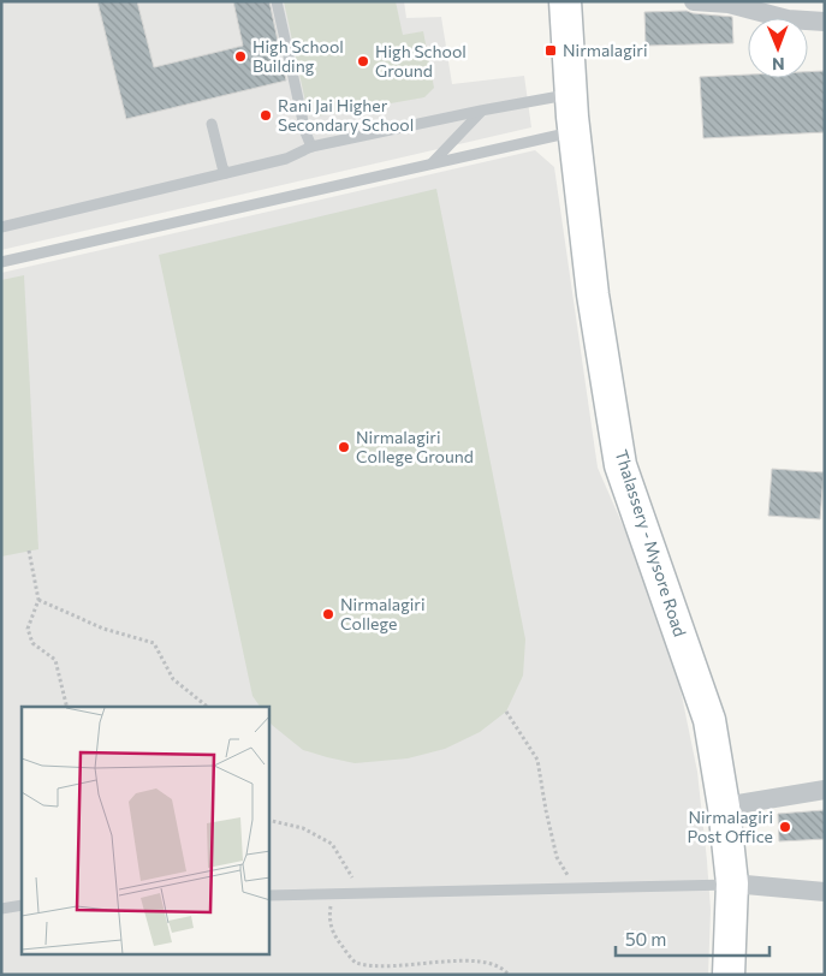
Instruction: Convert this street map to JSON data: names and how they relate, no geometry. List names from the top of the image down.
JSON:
{
  "streets": {
    "main road": ["Thalassery - Mysore Road"]
  },
  "places": {
    "transit": ["Nirmalagiri"],
    "other": [
      "High School Building",
      "High School Ground",
      "Rani Jai Higher Secondary School",
      "Nirmalagiri College Ground",
      "Nirmalagiri College",
      "Nirmalagiri Post Office"
    ]
  },
  "scale_bar": "50 m",
  "north": "bottom"
}
